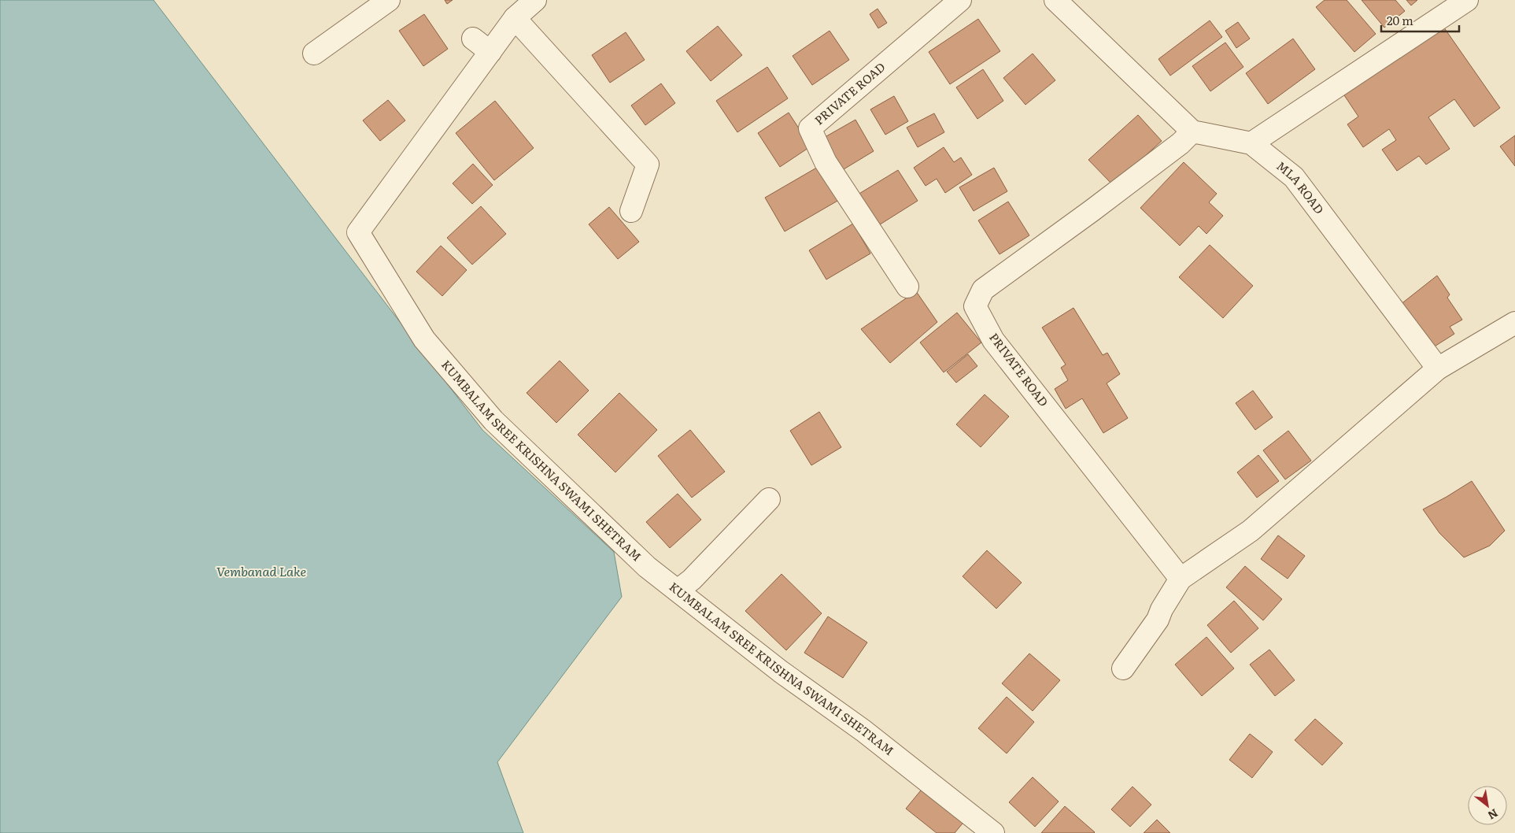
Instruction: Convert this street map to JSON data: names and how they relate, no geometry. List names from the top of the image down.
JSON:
{
  "streets": {
    "street": ["PRIVATE ROAD", "MLA ROAD", "KUMBALAM SREE KRISHNA SWAMI SHETRAM"]
  },
  "crossings": [
    ["PRIVATE ROAD", "MLA ROAD"]
  ],
  "water": ["Vembanad Lake"],
  "scale_bar": "20 m",
  "north": "bottom right"
}
